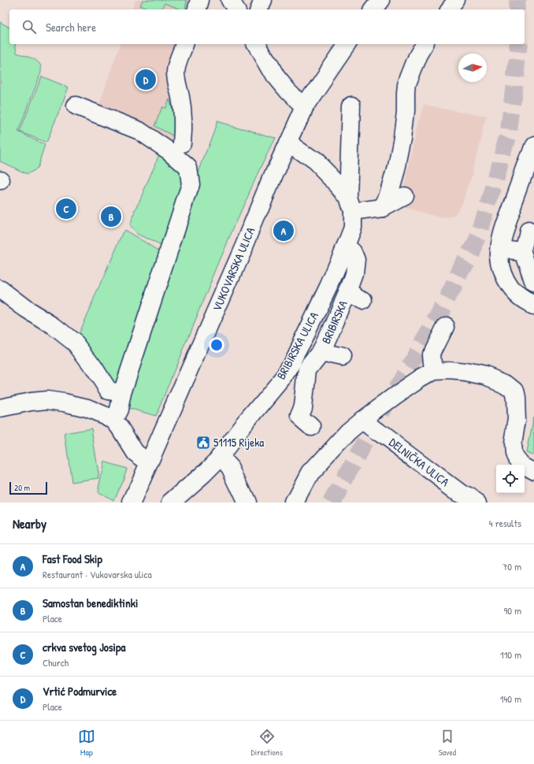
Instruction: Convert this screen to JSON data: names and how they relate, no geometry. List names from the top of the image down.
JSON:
{
  "streets": {
    "street": [
      "VUKOVARSKA ULICA",
      "BRIBIRSKA",
      "BRIBIRSKA ULICA",
      "DELNIČKA ULICA"
    ]
  },
  "crossings": [
    ["BRIBIRSKA", "BRIBIRSKA ULICA"]
  ],
  "places": {
    "public building": ["51115 Rijeka"]
  },
  "scale_bar": "20 m",
  "north": "right",
  "page": {
    "search": "Search here",
    "pins": [
      "D",
      "C",
      "B",
      "A"
    ],
    "scale": "20 m",
    "heading": ["Nearby", "4 results"],
    "list": [
      {
        "mark": "A",
        "name": "Fast Food Skip",
        "note": "Restaurant · Vukovarska ulica",
        "value": "70 m"
      },
      {
        "mark": "B",
        "name": "Samostan benediktinki",
        "note": "Place",
        "value": "90 m"
      },
      {
        "mark": "C",
        "name": "crkva svetog Josipa",
        "note": "Church",
        "value": "110 m"
      },
      {
        "mark": "D",
        "name": "Vrtić Podmurvice",
        "note": "Place",
        "value": "140 m"
      }
    ],
    "nav": ["Map", "Directions", "Saved"]
  }
}
